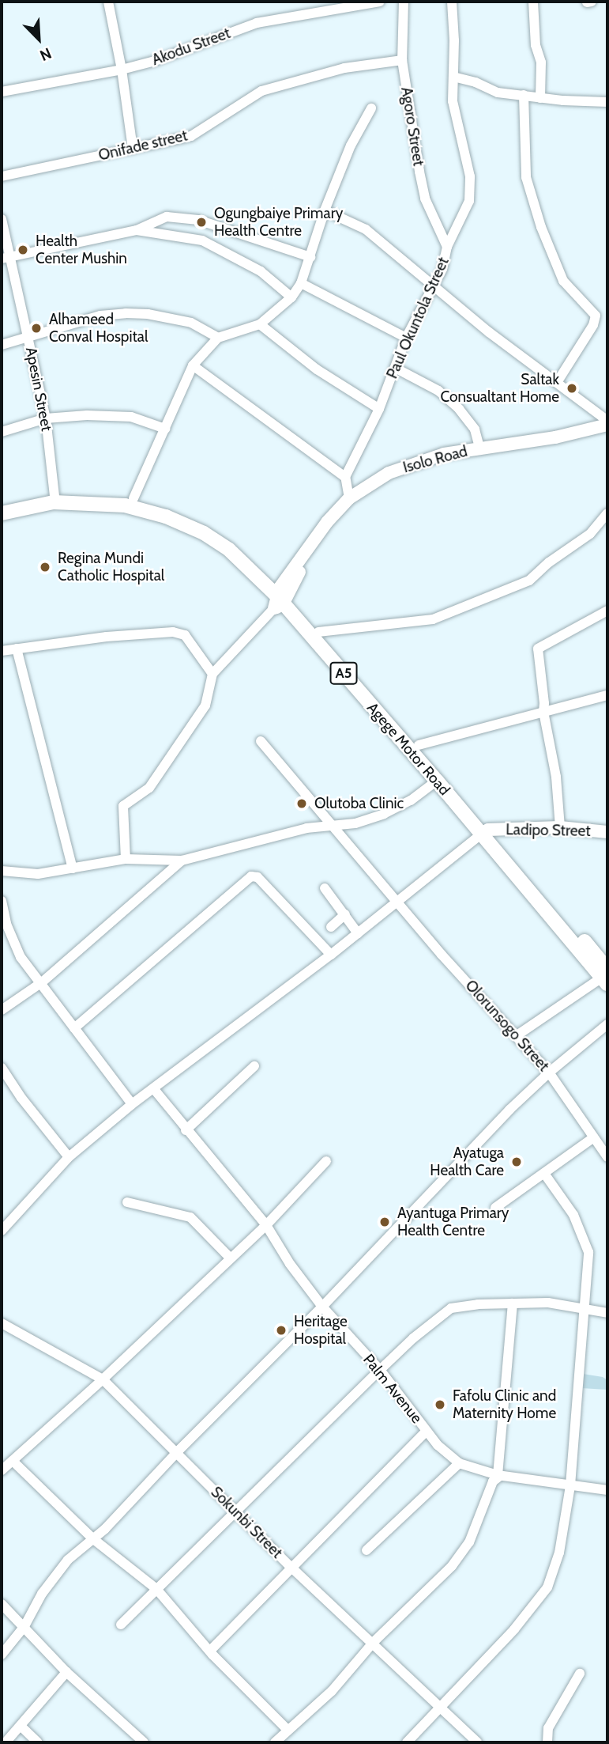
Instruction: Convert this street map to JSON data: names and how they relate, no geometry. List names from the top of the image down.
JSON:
{
  "streets": {
    "highway": ["A5", "Agege Motor Road"],
    "main road": ["Isolo Road", "Ladipo Street"],
    "street": [
      "Akodu Street",
      "Agoro Street",
      "Onifade street",
      "Paul Okuntola Street",
      "Apesin Street",
      "Olorunsogo Street",
      "Palm Avenue",
      "Sokunbi Street"
    ]
  },
  "crossings": [
    ["Agoro Street", "Onifade street"],
    ["Agoro Street", "Paul Okuntola Street"],
    ["Apesin Street", "Agege Motor Road"],
    ["Isolo Road", "Agege Motor Road"],
    ["Agege Motor Road", "Ladipo Street"]
  ],
  "places": [
    "Ogungbaiye Primary Health Centre",
    "Health Center Mushin",
    "Alhameed Conval Hospital",
    "Saltak Consualtant Home",
    "Regina Mundi Catholic Hospital",
    "Olutoba Clinic",
    "Ayatuga Health Care",
    "Ayantuga Primary Health Centre",
    "Heritage Hospital",
    "Fafolu Clinic and Maternity Home"
  ],
  "north": "bottom right"
}
